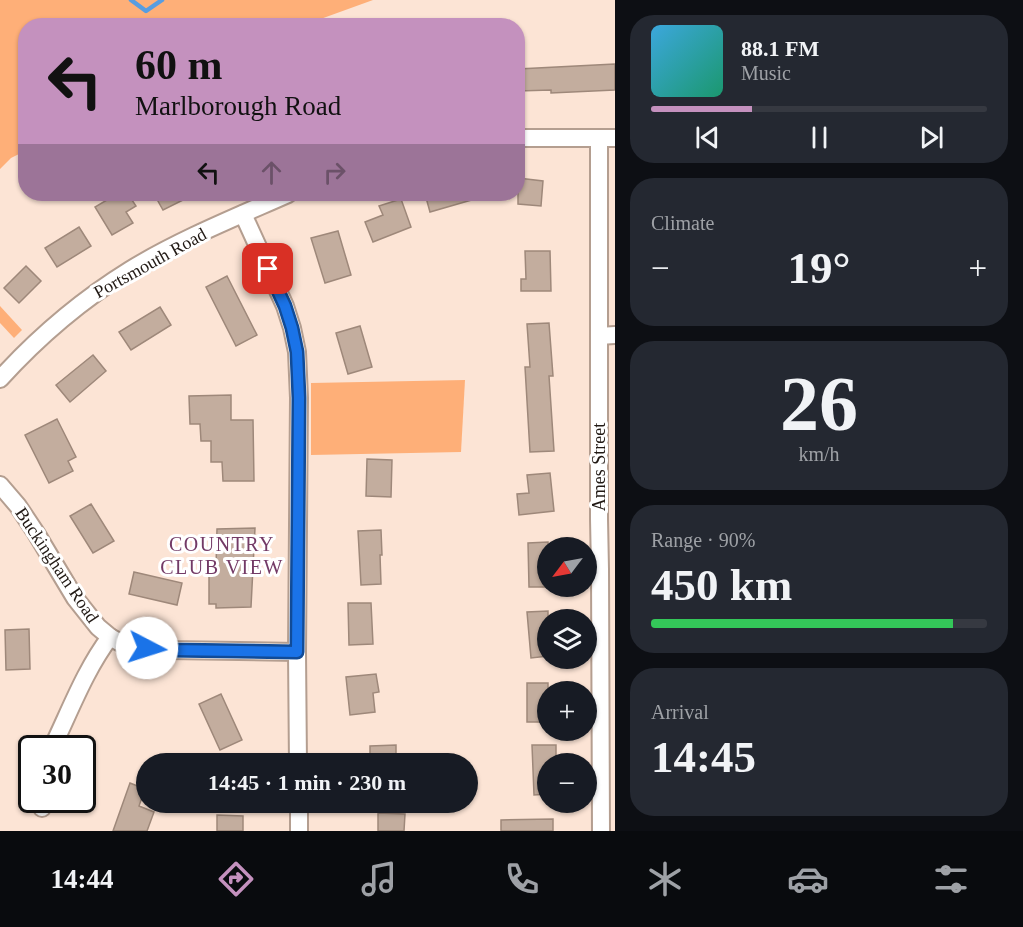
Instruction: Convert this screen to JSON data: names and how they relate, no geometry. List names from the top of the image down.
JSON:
{
  "streets": {
    "street": ["Portsmouth Road", "Ames Street", "Buckingham Road"]
  },
  "districts": ["COUNTRY CLUB VIEW"],
  "north": "bottom left",
  "page": {
    "turn": ["60 m", "Marlborough Road"],
    "song": ["88.1 FM", "Music"],
    "tile": [
      "Climate",
      ["26", "km/h"],
      ["Range · 90%", "450 km"],
      ["Arrival", "14:45"]
    ],
    "heat": ["−", "19°", "+"],
    "map_buttons": ["+", "−"],
    "limit": "30",
    "trip": "14:45 · 1 min · 230 m",
    "tabs": "14:44"
  }
}
